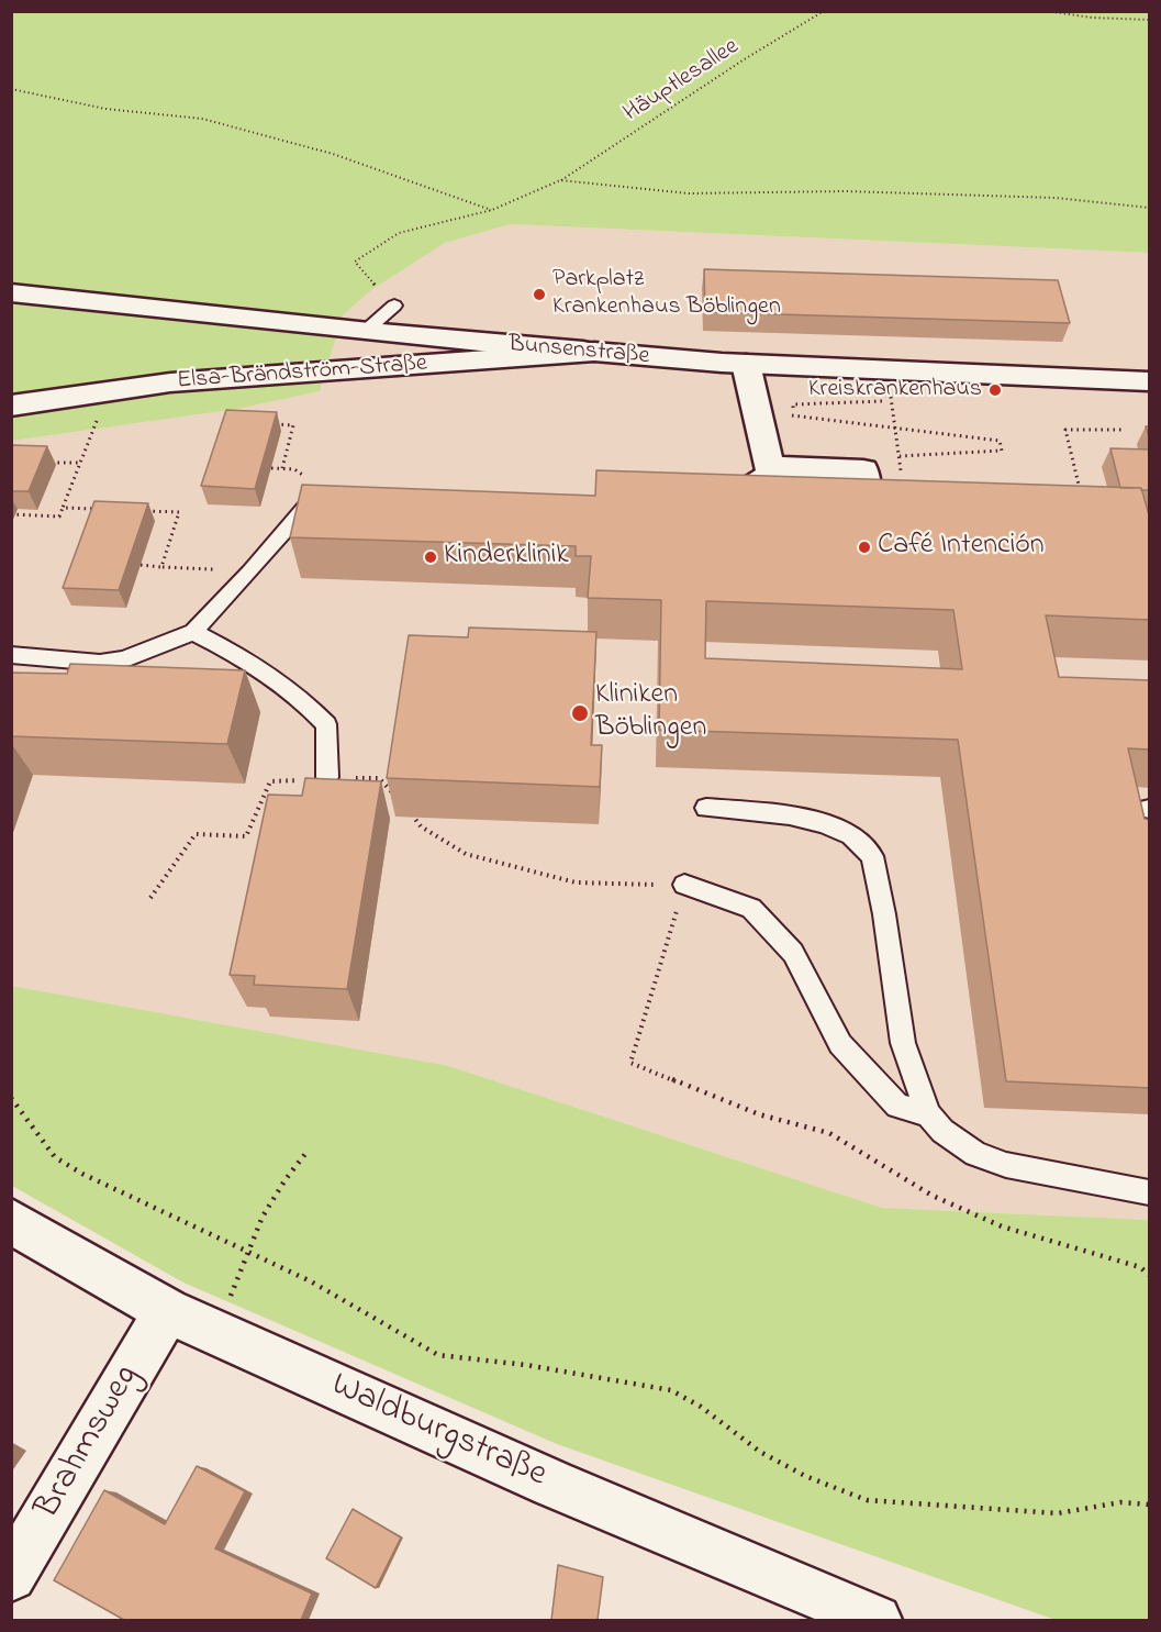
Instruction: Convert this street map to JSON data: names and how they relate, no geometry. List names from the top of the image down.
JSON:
{
  "streets": {
    "street": [
      "Bunsenstraße",
      "Elsa-Brändström-Straße",
      "Waldburgstraße",
      "Brahmsweg"
    ],
    "path": ["Häuptlesallee"]
  },
  "crossings": [
    ["Bunsenstraße", "Elsa-Brändström-Straße"],
    ["Waldburgstraße", "Brahmsweg"]
  ],
  "places": [
    "Parkplatz Krankenhaus Böblingen",
    "Kreiskrankenhaus",
    "Café Intención",
    "Kinderklinik",
    "Kliniken Böblingen"
  ]
}
